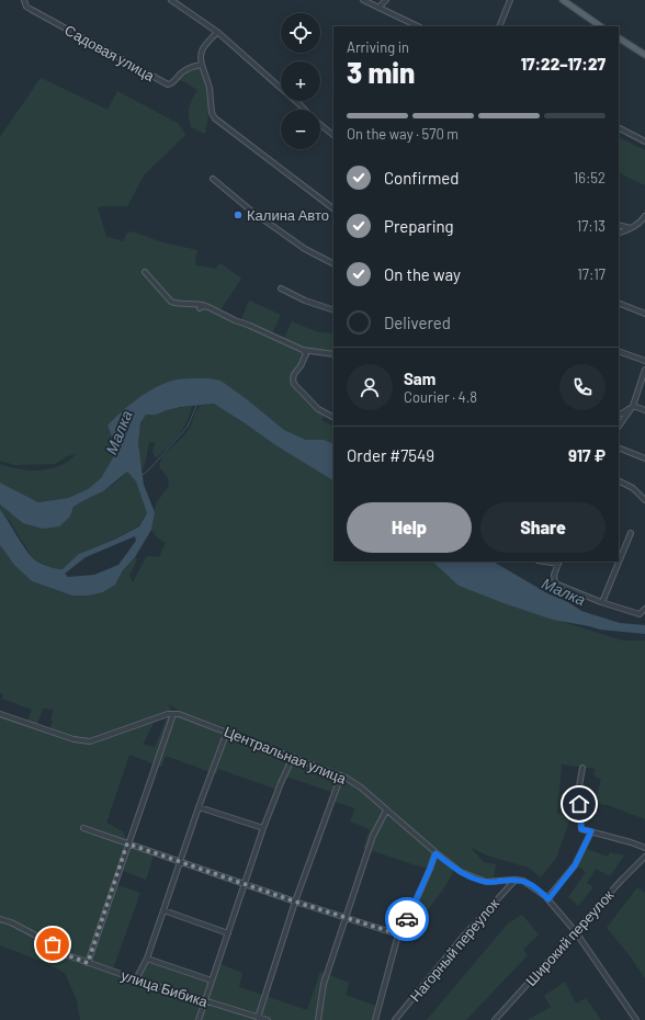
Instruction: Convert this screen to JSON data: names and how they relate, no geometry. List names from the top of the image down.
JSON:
{
  "streets": {
    "street": [
      "Садовая улица",
      "Центральная улица",
      "Широкий переулок",
      "Нагорный переулок",
      "улица Бибика"
    ]
  },
  "crossings": [
    ["Центральная улица", "Нагорный переулок"]
  ],
  "water": ["Малка"],
  "places": ["Калина Авто"],
  "page": {
    "map_buttons": ["+", "−"],
    "heading": ["3 min", "Arriving in", "17:22–17:27"],
    "panel": [
      "Sam",
      "Courier · 4.8",
      "Order #7549",
      "917 ₽"
    ],
    "bar": "On the way · 570 m",
    "list": [
      ["Confirmed", "16:52"],
      ["Preparing", "17:13"],
      ["On the way", "17:17"],
      "Delivered"
    ],
    "buttons": ["Help", "Share"]
  }
}
